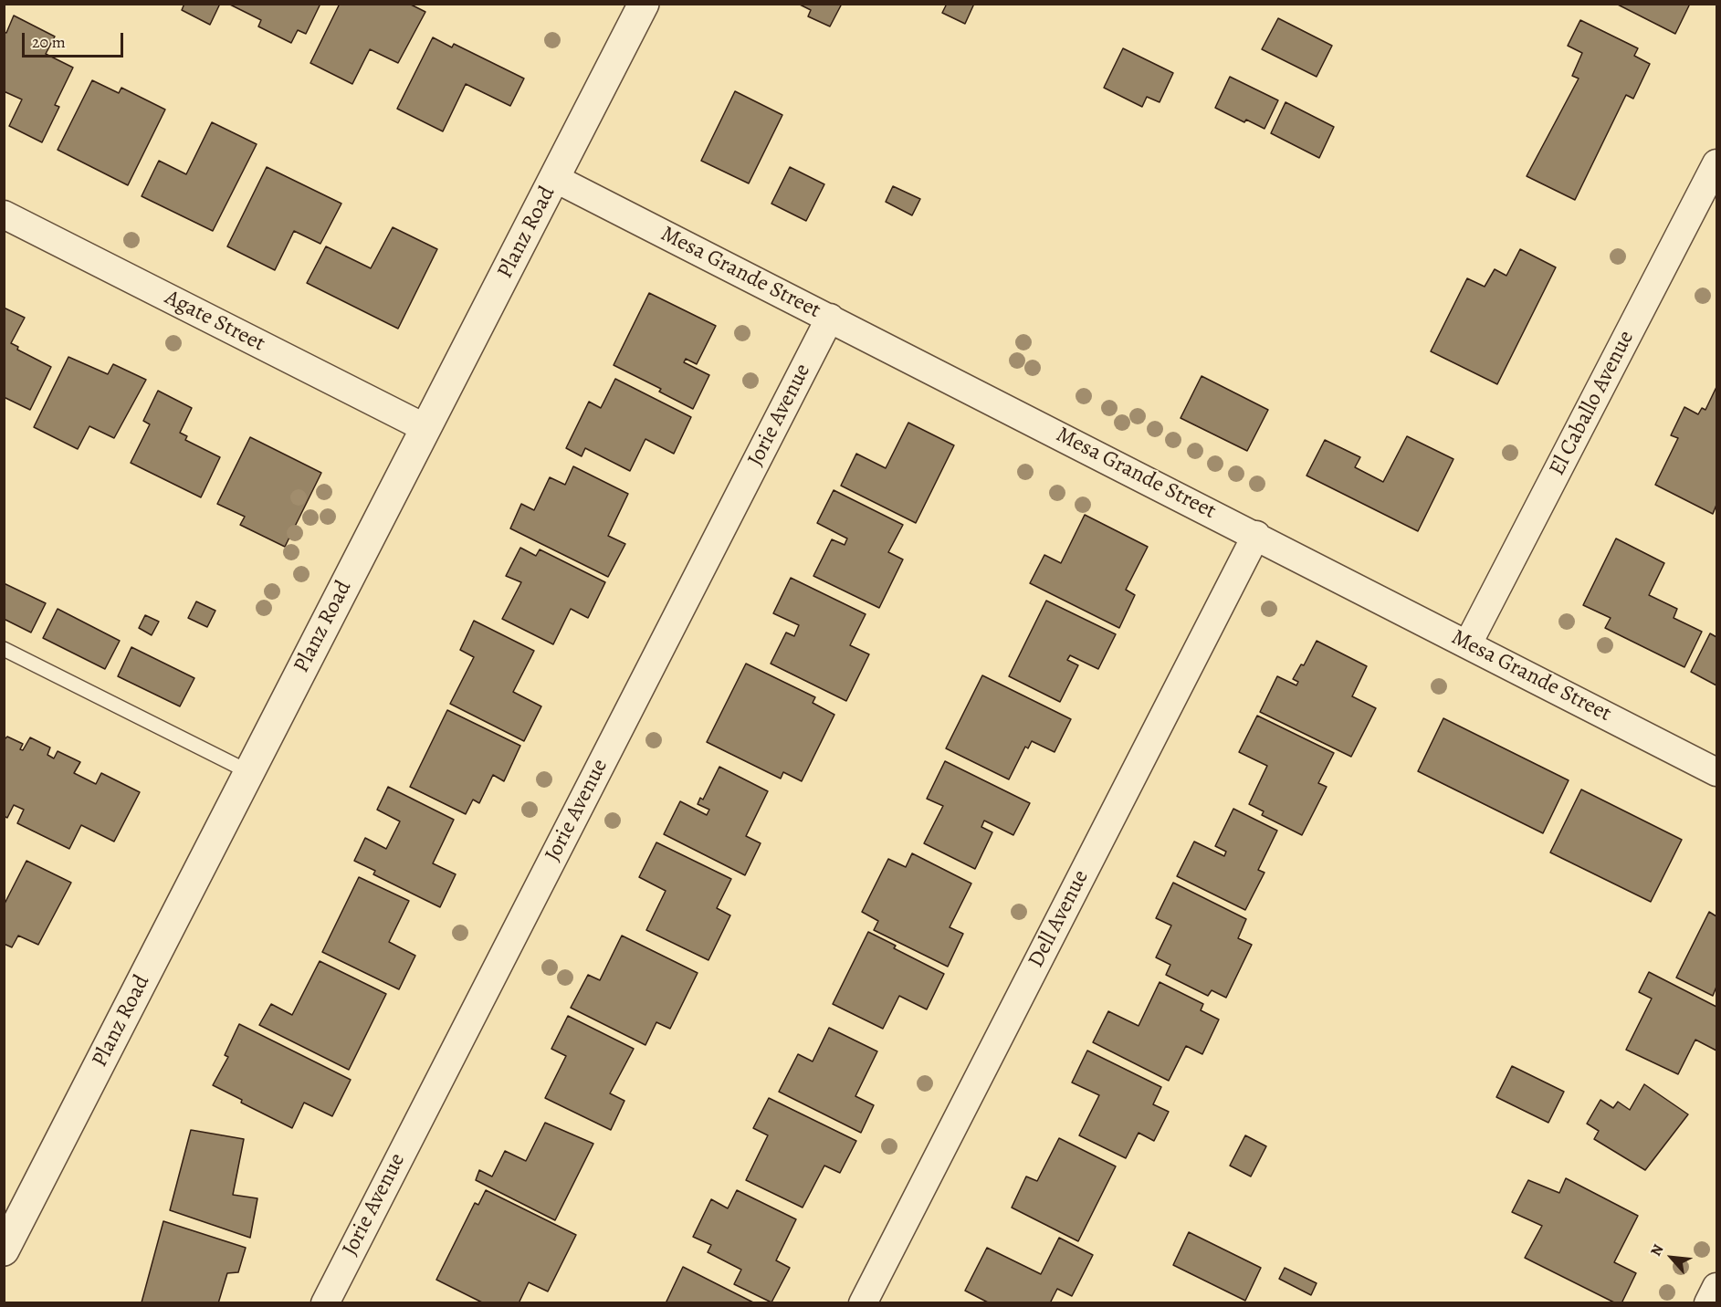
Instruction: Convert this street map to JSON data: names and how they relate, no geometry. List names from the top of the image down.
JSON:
{
  "streets": {
    "street": [
      "Planz Road",
      "Mesa Grande Street",
      "Agate Street",
      "El Caballo Avenue",
      "Jorie Avenue",
      "Dell Avenue"
    ]
  },
  "crossings": [
    ["Planz Road", "Mesa Grande Street"],
    ["Planz Road", "Agate Street"],
    ["Mesa Grande Street", "El Caballo Avenue"],
    ["Mesa Grande Street", "Jorie Avenue"],
    ["Mesa Grande Street", "Dell Avenue"]
  ],
  "scale_bar": "20 m",
  "north": "top left"
}
